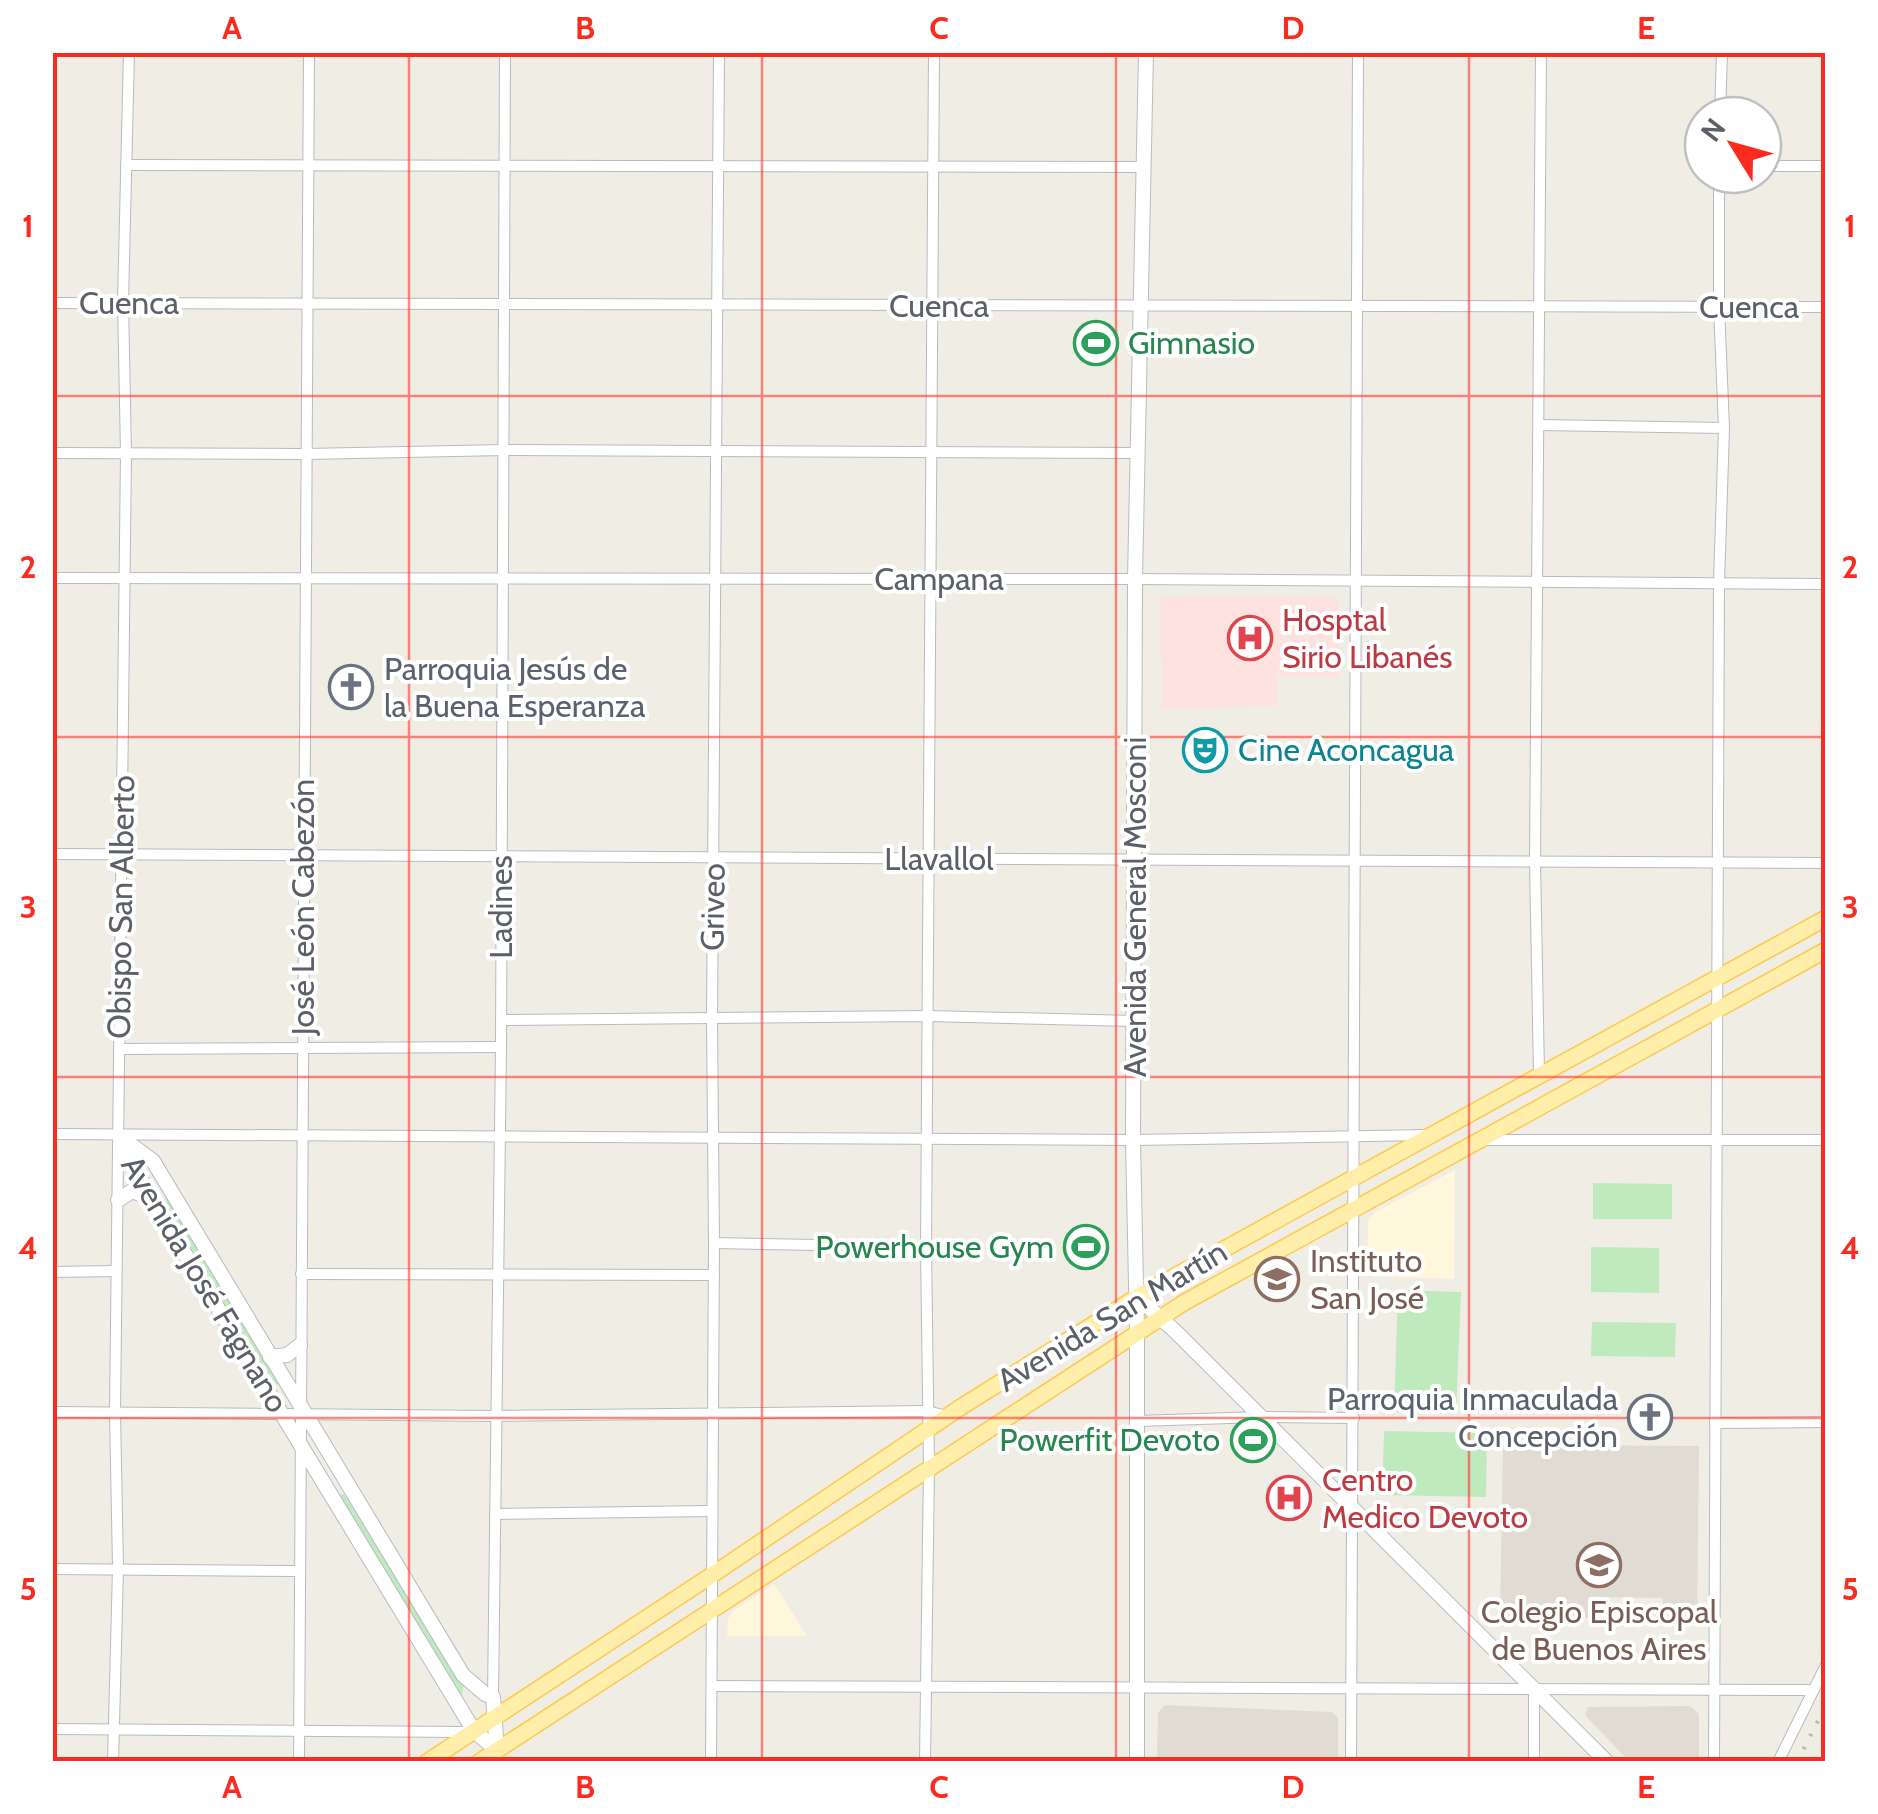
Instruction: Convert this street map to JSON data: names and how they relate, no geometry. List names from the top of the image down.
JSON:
{
  "streets": {
    "main road": ["Avenida San Martín"],
    "street": [
      "Cuenca",
      "Campana",
      "Llavallol",
      "Obispo San Alberto",
      "José León Cabezón",
      "Ladines",
      "Griveo",
      "Avenida General Mosconi",
      "Avenida José Fagnano"
    ]
  },
  "crossings": [
    ["Cuenca", "Obispo San Alberto"],
    ["Cuenca", "José León Cabezón"],
    ["Cuenca", "Ladines"],
    ["Cuenca", "Griveo"],
    ["Cuenca", "Avenida General Mosconi"],
    ["Campana", "Obispo San Alberto"],
    ["Campana", "José León Cabezón"],
    ["Campana", "Ladines"],
    ["Campana", "Griveo"],
    ["Campana", "Avenida General Mosconi"],
    ["Llavallol", "Obispo San Alberto"],
    ["Llavallol", "José León Cabezón"],
    ["Llavallol", "Ladines"],
    ["Llavallol", "Griveo"],
    ["Llavallol", "Avenida General Mosconi"],
    ["Obispo San Alberto", "Avenida José Fagnano"],
    ["José León Cabezón", "Avenida José Fagnano"],
    ["Ladines", "Avenida José Fagnano"],
    ["Ladines", "Avenida San Martín"],
    ["Griveo", "Avenida San Martín"],
    ["Avenida General Mosconi", "Avenida San Martín"],
    ["Avenida José Fagnano", "Avenida San Martín"]
  ],
  "places": {
    "sports": ["Gimnasio", "Powerhouse Gym", "Powerfit Devoto"],
    "hospital": ["Hosptal Sirio Libanés", "Centro Medico Devoto"],
    "church": ["Parroquia Jesús de la Buena Esperanza", "Parroquia Inmaculada Concepción"],
    "theatre": ["Cine Aconcagua"],
    "school or university": ["Instituto San José", "Colegio Episcopal de Buenos Aires"]
  },
  "north": "top left",
  "grid": {
    "columns": [
      "A",
      "B",
      "C",
      "D",
      "E"
    ],
    "rows": [
      "1",
      "2",
      "3",
      "4",
      "5"
    ]
  }
}
